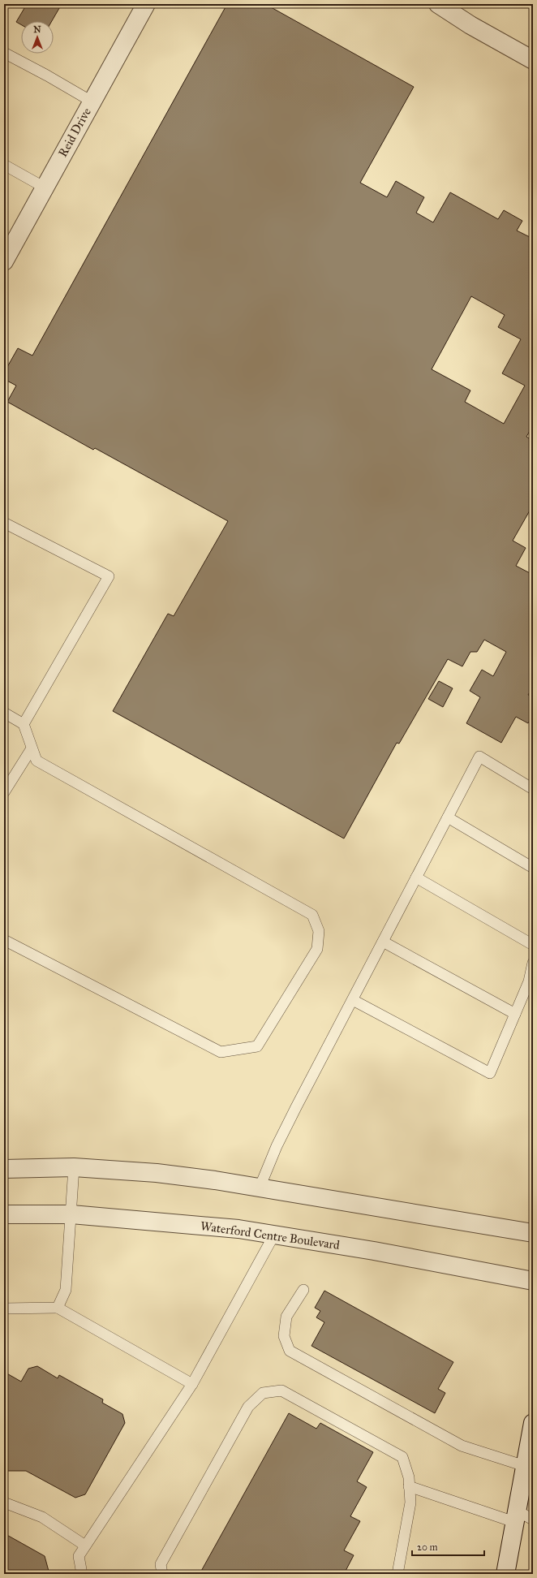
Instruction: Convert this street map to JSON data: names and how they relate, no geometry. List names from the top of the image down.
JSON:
{
  "streets": {
    "street": ["Reid Drive", "Waterford Centre Boulevard"]
  },
  "scale_bar": "20 m",
  "north": "top"
}
